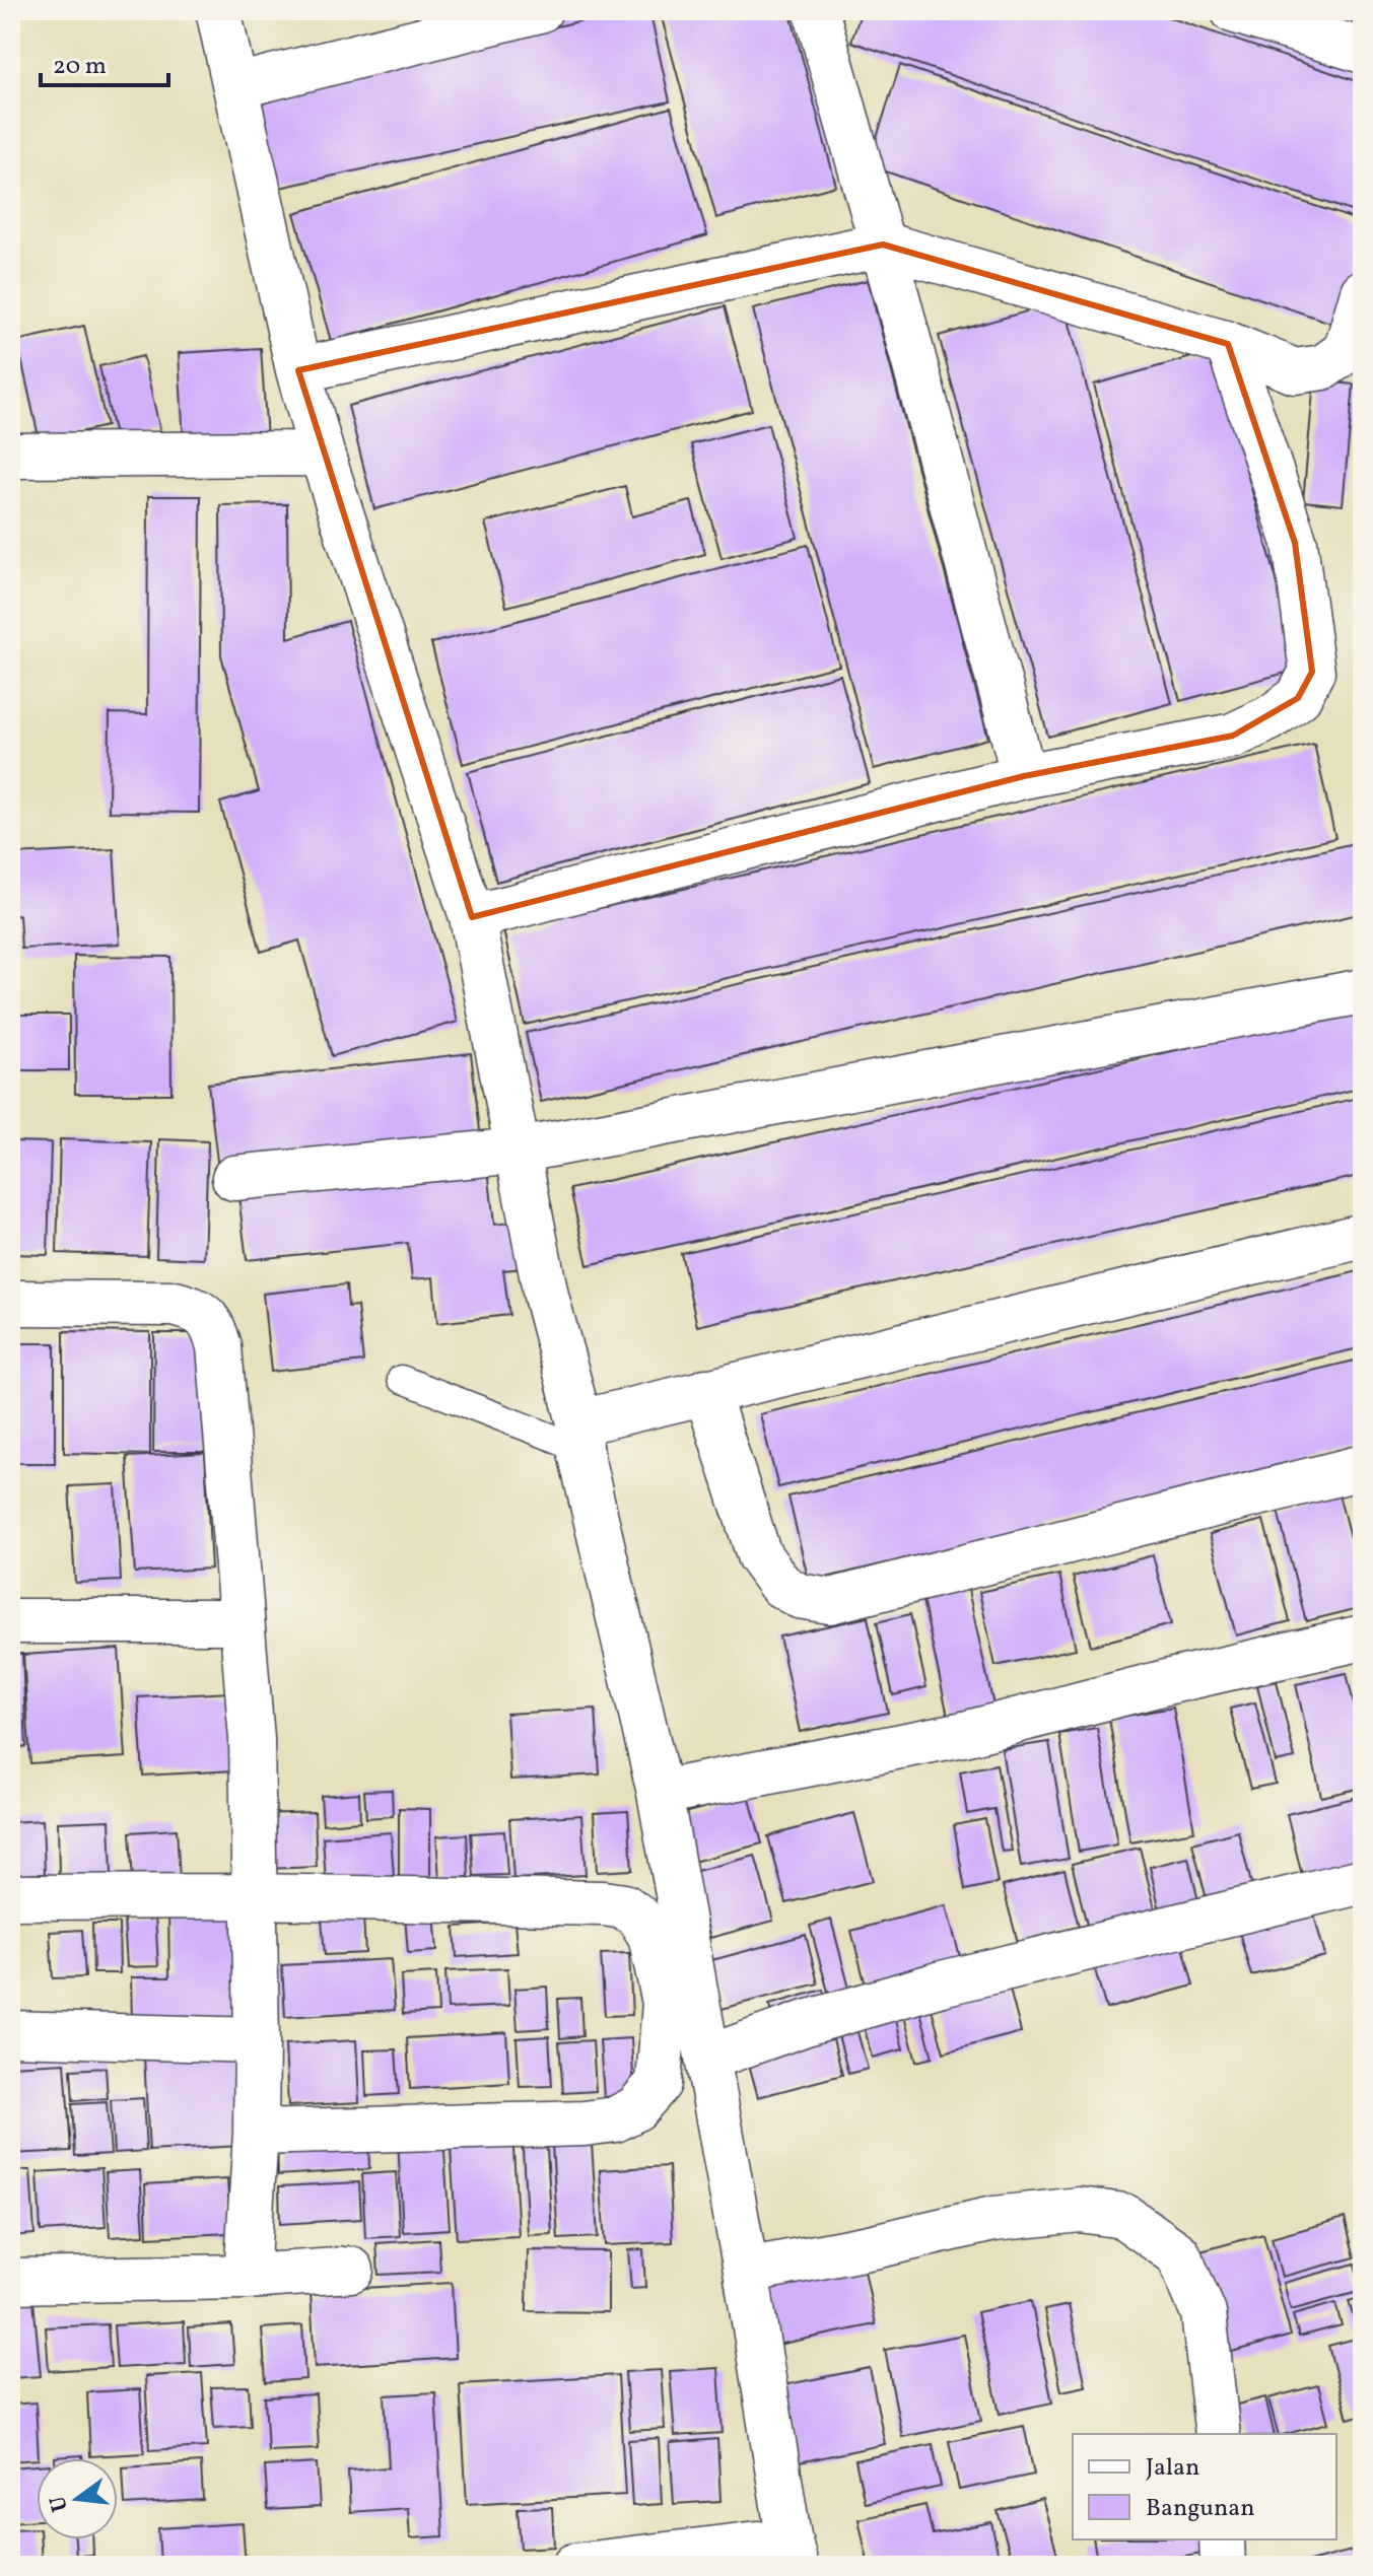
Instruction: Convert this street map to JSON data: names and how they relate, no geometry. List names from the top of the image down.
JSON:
{
  "legend": ["Jalan", "Bangunan"],
  "scale_bar": "20 m",
  "north": "left"
}
